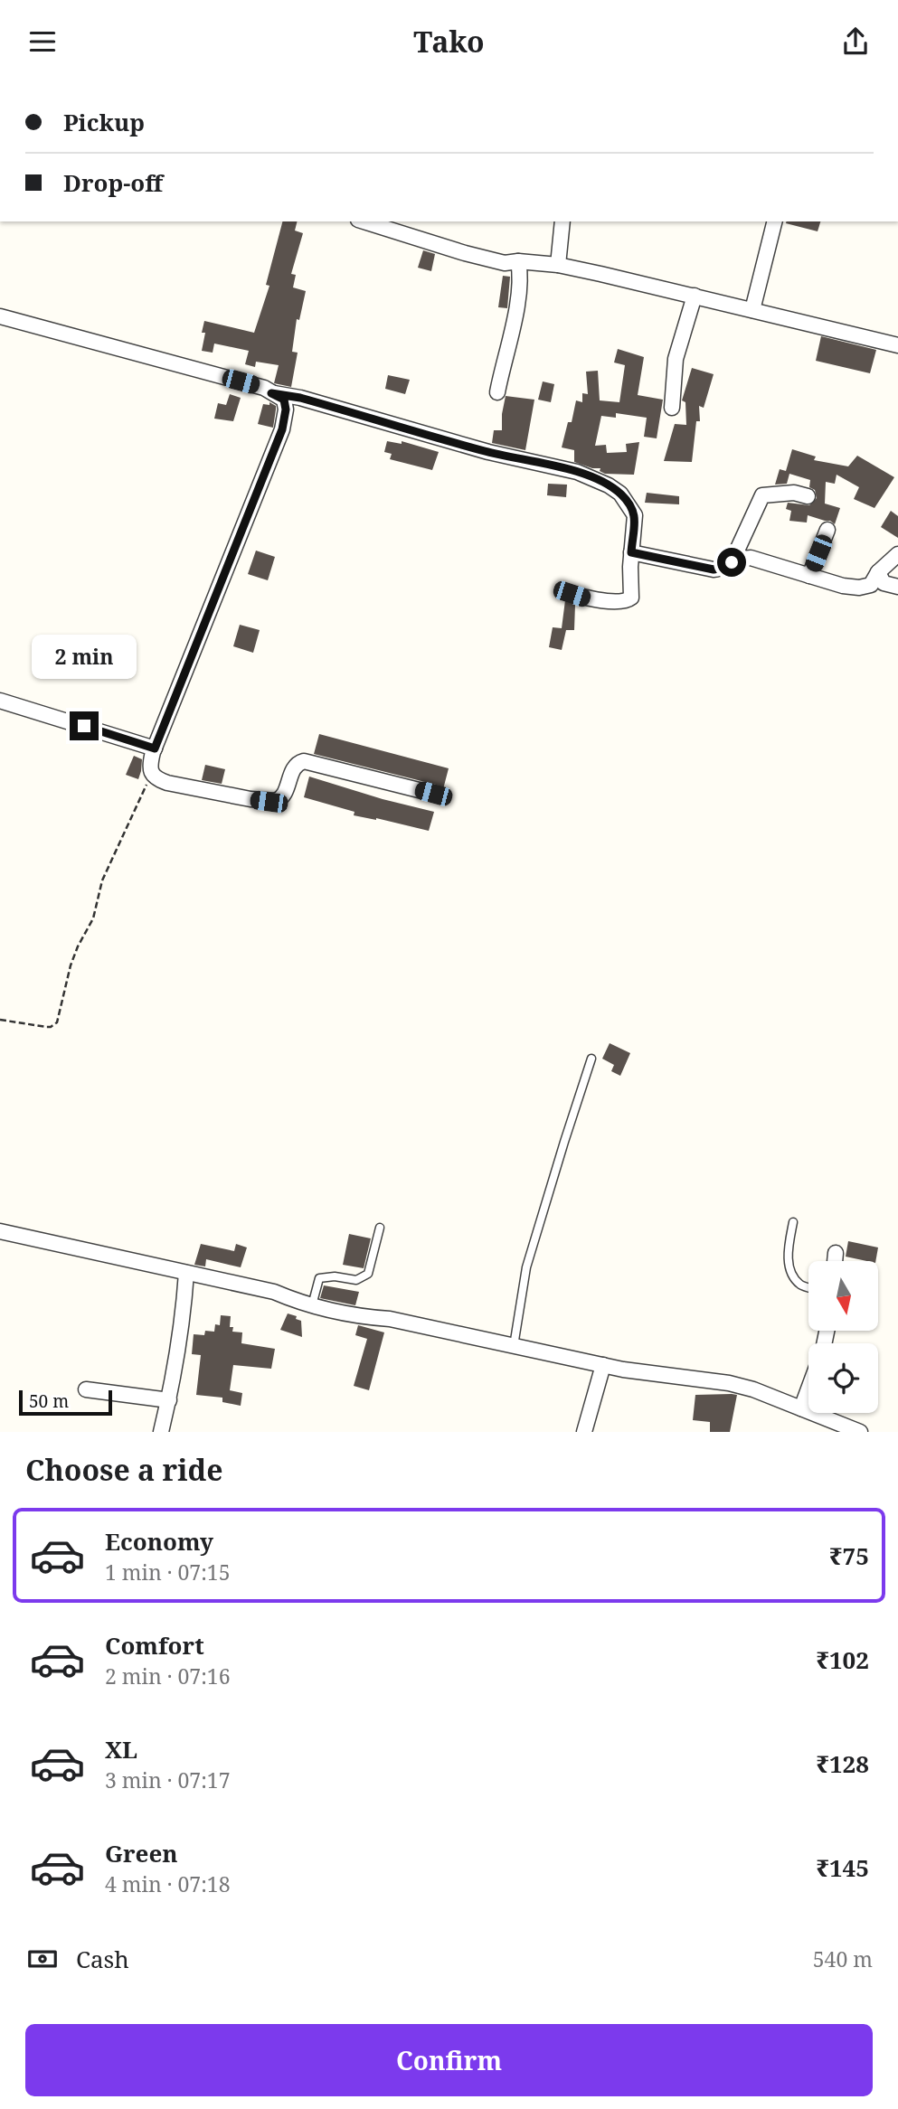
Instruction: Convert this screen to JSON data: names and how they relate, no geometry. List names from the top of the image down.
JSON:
{
  "scale_bar": "50 m",
  "north": "bottom",
  "page": {
    "header": "Tako",
    "banner": ["Pickup", "Drop-off"],
    "bubble": "2 min",
    "scale": "50 m",
    "heading": "Choose a ride",
    "list": [
      {
        "name": "Economy",
        "note": "1 min · 07:15",
        "value": "₹75"
      },
      {
        "name": "Comfort",
        "note": "2 min · 07:16",
        "value": "₹102"
      },
      {
        "name": "XL",
        "note": "3 min · 07:17",
        "value": "₹128"
      },
      {
        "name": "Green",
        "note": "4 min · 07:18",
        "value": "₹145"
      }
    ],
    "pay": ["Cash", "540 m"],
    "buttons": "Confirm"
  }
}
